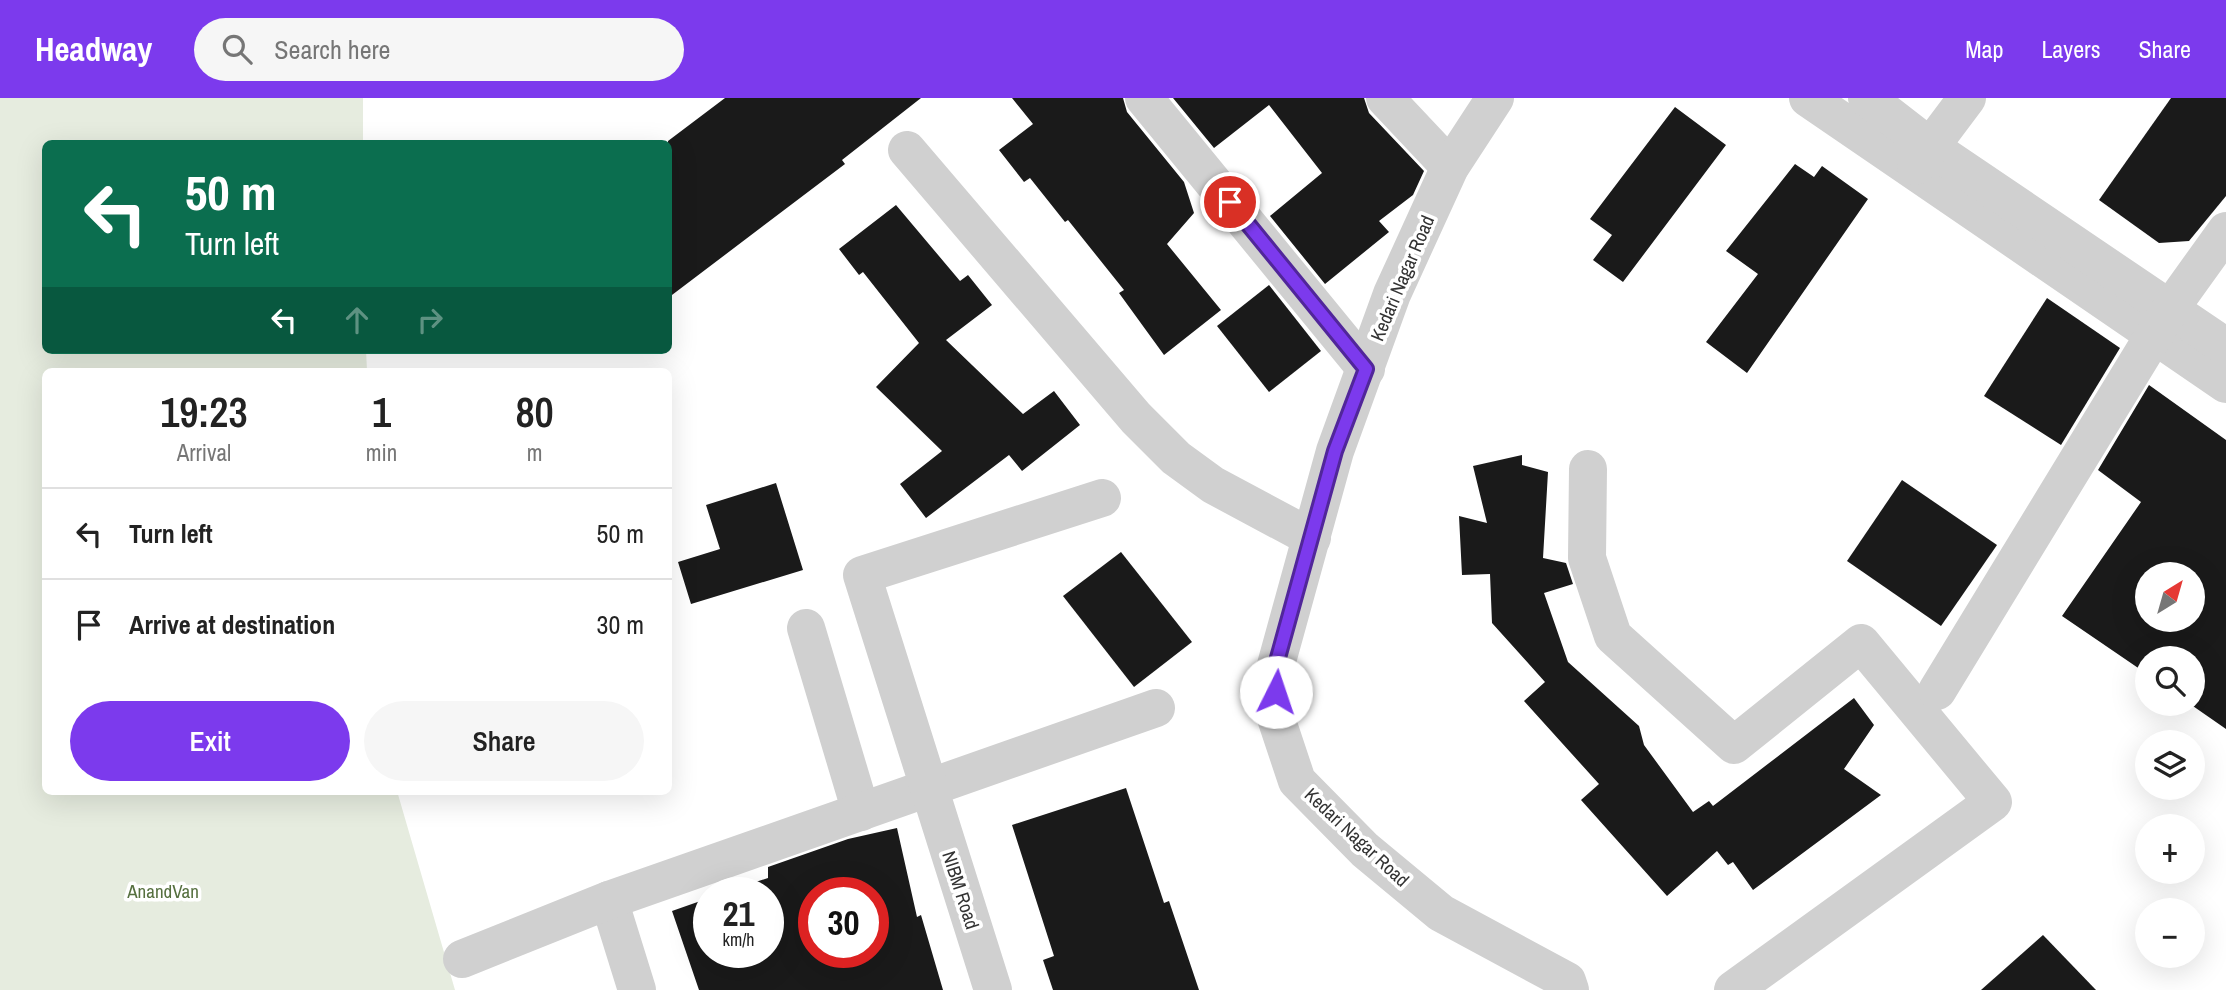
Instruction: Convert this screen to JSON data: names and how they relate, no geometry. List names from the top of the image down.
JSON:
{
  "streets": {
    "street": ["Kedari Nagar Road", "NIBM Road"]
  },
  "parks": ["AnandVan"],
  "north": "top right",
  "page": {
    "header": "Headway",
    "search": "Search here",
    "nav": ["Map", "Layers", "Share"],
    "turn": ["50 m", "Turn left"],
    "eta": [
      "19:23",
      "Arrival",
      "1",
      "min",
      "80",
      "m"
    ],
    "list": [
      {
        "name": "Turn left",
        "value": "50 m"
      },
      {
        "name": "Arrive at destination",
        "value": "30 m"
      }
    ],
    "map_buttons": ["+", "−"],
    "buttons": ["Exit", "Share"],
    "speed": "21 km/h",
    "limit": "30"
  }
}
